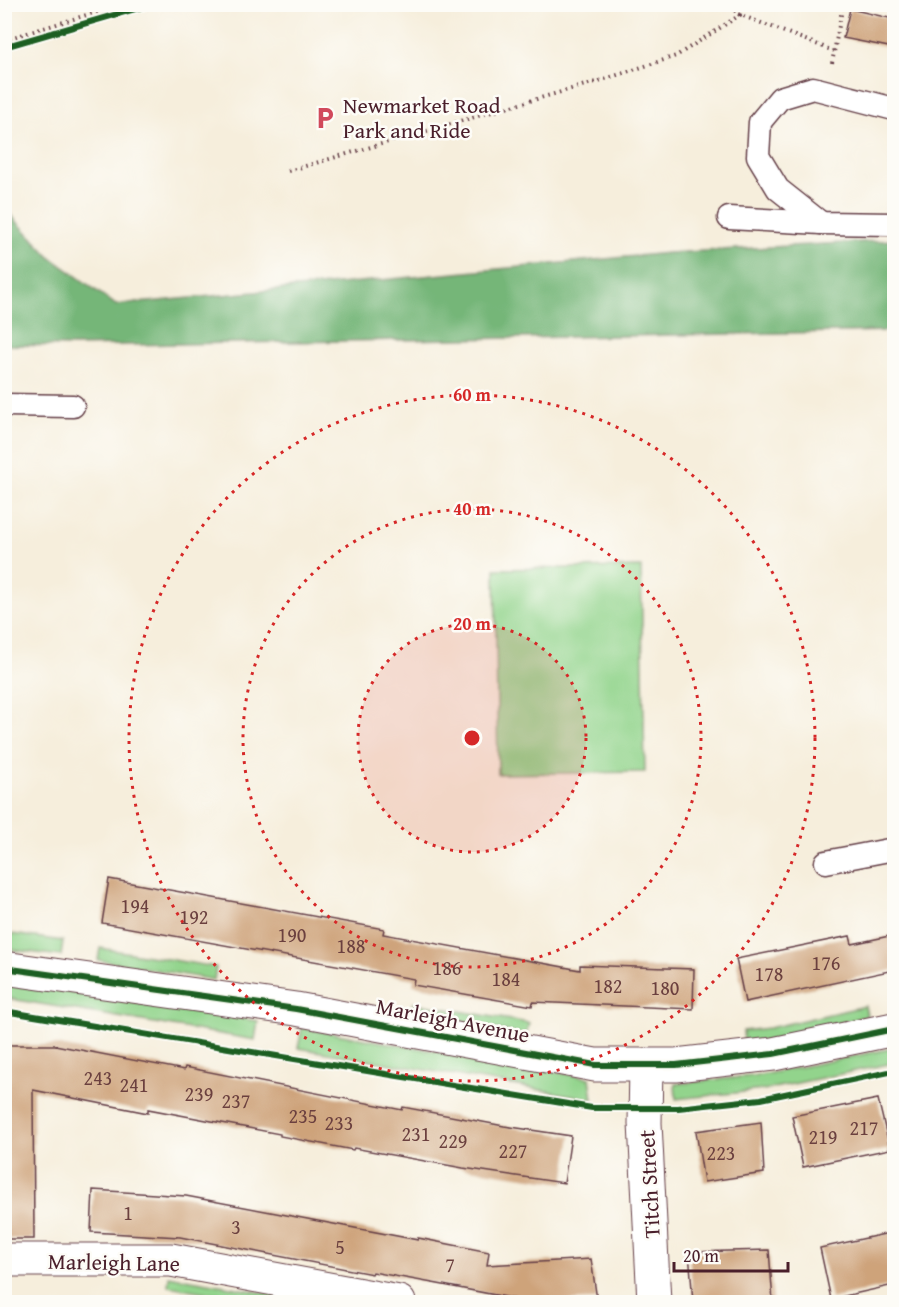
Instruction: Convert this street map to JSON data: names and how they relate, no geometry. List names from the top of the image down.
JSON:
{
  "streets": {
    "street": ["Marleigh Avenue", "Titch Street", "Marleigh Lane"]
  },
  "crossings": [
    ["Marleigh Avenue", "Titch Street"]
  ],
  "places": {
    "parking": ["Newmarket Road Park and Ride"]
  },
  "house_numbers": [
    "194",
    "192",
    "190",
    "188",
    "176",
    "186",
    "178",
    "184",
    "182",
    "180",
    "243",
    "241",
    "239",
    "237",
    "235",
    "233",
    "217",
    "231",
    "219",
    "229",
    "227",
    "223",
    "1",
    "3",
    "5",
    "7"
  ],
  "scale_bar": "20 m",
  "rings": ["60 m", "40 m", "20 m"]
}
